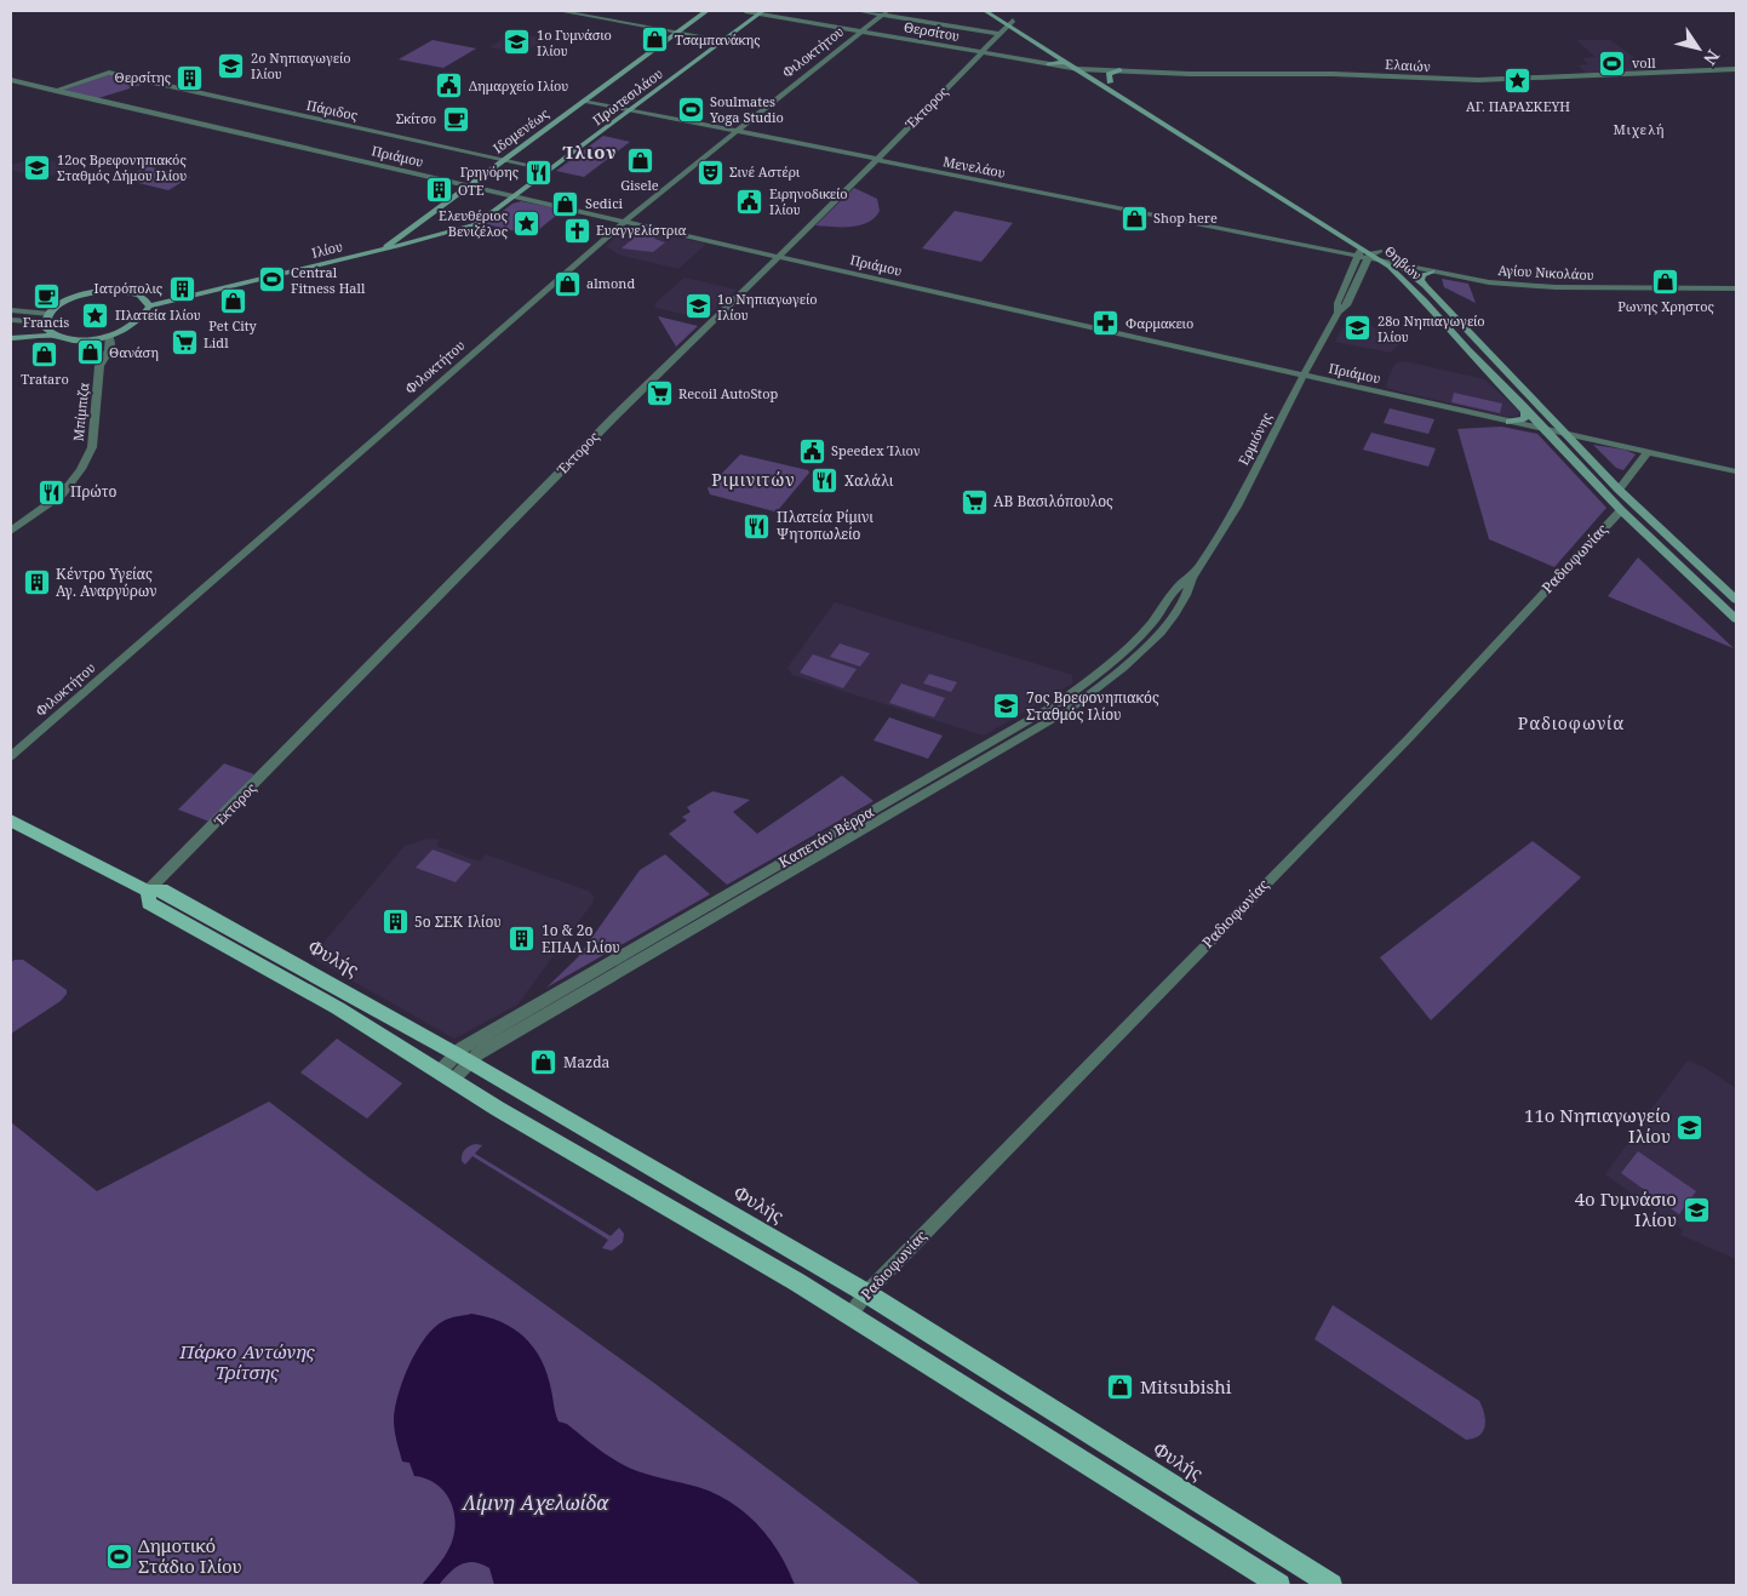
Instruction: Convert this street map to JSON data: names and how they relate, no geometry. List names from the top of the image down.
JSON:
{
  "streets": {
    "main road": [
      "Πρωτεσιλάου",
      "Ιδομενέως",
      "Ιλίου",
      "Θηβών",
      "Φυλής"
    ],
    "street": [
      "Θερσίτου",
      "Φιλοκτήτου",
      "Ελαιών",
      "Έκτορος",
      "Πάριδος",
      "Πριάμου",
      "Μενελάου",
      "Αγίου Νικολάου",
      "Μπίμπιζα",
      "Ερμιόνης",
      "Ραδιοφωνίας",
      "Καπετάν Βέρρα"
    ]
  },
  "crossings": [
    ["Θερσίτου", "Φιλοκτήτου"],
    ["Θερσίτου", "Ελαιών"],
    ["Θερσίτου", "Πρωτεσιλάου"],
    ["Θερσίτου", "Έκτορος"],
    ["Θερσίτου", "Θηβών"],
    ["Φιλοκτήτου", "Πριάμου"],
    ["Φιλοκτήτου", "Μενελάου"],
    ["Ελαιών", "Θηβών"],
    ["Πρωτεσιλάου", "Πάριδος"],
    ["Πρωτεσιλάου", "Πριάμου"],
    ["Πρωτεσιλάου", "Μενελάου"],
    ["Πρωτεσιλάου", "Ιλίου"],
    ["Έκτορος", "Πριάμου"],
    ["Έκτορος", "Μενελάου"],
    ["Έκτορος", "Θηβών"],
    ["Έκτορος", "Φυλής"],
    ["Πάριδος", "Ιδομενέως"],
    ["Πάριδος", "Πριάμου"],
    ["Ιδομενέως", "Πριάμου"],
    ["Ιδομενέως", "Μενελάου"],
    ["Ιδομενέως", "Ιλίου"],
    ["Πριάμου", "Θηβών"],
    ["Πριάμου", "Ερμιόνης"],
    ["Μενελάου", "Θηβών"],
    ["Μενελάου", "Αγίου Νικολάου"],
    ["Μενελάου", "Ερμιόνης"],
    ["Θηβών", "Αγίου Νικολάου"],
    ["Θηβών", "Ερμιόνης"],
    ["Θηβών", "Ραδιοφωνίας"],
    ["Αγίου Νικολάου", "Ερμιόνης"],
    ["Ερμιόνης", "Καπετάν Βέρρα"],
    ["Ραδιοφωνίας", "Φυλής"],
    ["Καπετάν Βέρρα", "Φυλής"]
  ],
  "districts": [
    "Μιχελή",
    "Ίλιον",
    "Ριμινιτών",
    "Ραδιοφωνία"
  ],
  "water": ["Λίμνη Αχελωίδα"],
  "parks": ["Πάρκο Αντώνης Τρίτσης"],
  "places": {
    "shop": [
      "Τσαμπανάκης",
      "Gisele",
      "Sedici",
      "Shop here",
      "Ρωνης Χρηστος",
      "almond",
      "Pet City",
      "Θανάση",
      "Trataro",
      "Mazda",
      "Mitsubishi"
    ],
    "school or university": [
      "1ο Γυμνάσιο Ιλίου",
      "2ο Νηπιαγωγείο Ιλίου",
      "12ος Βρεφονηπιακός Σταθμός Δήμου Ιλίου",
      "1ο Νηπιαγωγείο Ιλίου",
      "28ο Νηπιαγωγείο Ιλίου",
      "7ος Βρεφονηπιακός Σταθμός Ιλίου",
      "11ο Νηπιαγωγείο Ιλίου",
      "4ο Γυμνάσιο Ιλίου"
    ],
    "sports": [
      "voll",
      "Soulmates Yoga Studio",
      "Central Fitness Hall",
      "Δημοτικό Στάδιο Ιλίου"
    ],
    "building": [
      "Θερσίτης",
      "ΟΤΕ",
      "Ιατρόπολις",
      "Κέντρο Υγείας Αγ. Αναργύρων",
      "5ο ΣΕΚ Ιλίου",
      "1ο & 2ο ΕΠΑΛ Ιλίου"
    ],
    "place": ["ΑΓ. ΠΑΡΑΣΚΕΥΗ", "Ελευθέριος Βενιζέλος", "Πλατεία Ιλίου"],
    "public building": ["Δημαρχείο Ιλίου", "Ειρηνοδικείο Ιλίου", "Speedex Ίλιον"],
    "cafe": ["Σκίτσο", "Francis"],
    "restaurant": [
      "Γρηγόρης",
      "Χαλάλι",
      "Πρώτο",
      "Πλατεία Ρίμινι Ψητοπωλείο"
    ],
    "theatre": ["Σινέ Αστέρι"],
    "church": ["Ευαγγελίστρια"],
    "pharmacy": ["Φαρμακειο"],
    "supermarket": ["Lidl", "Recoil AutoStop", "ΑΒ Βασιλόπουλος"]
  },
  "north": "bottom right"
}
